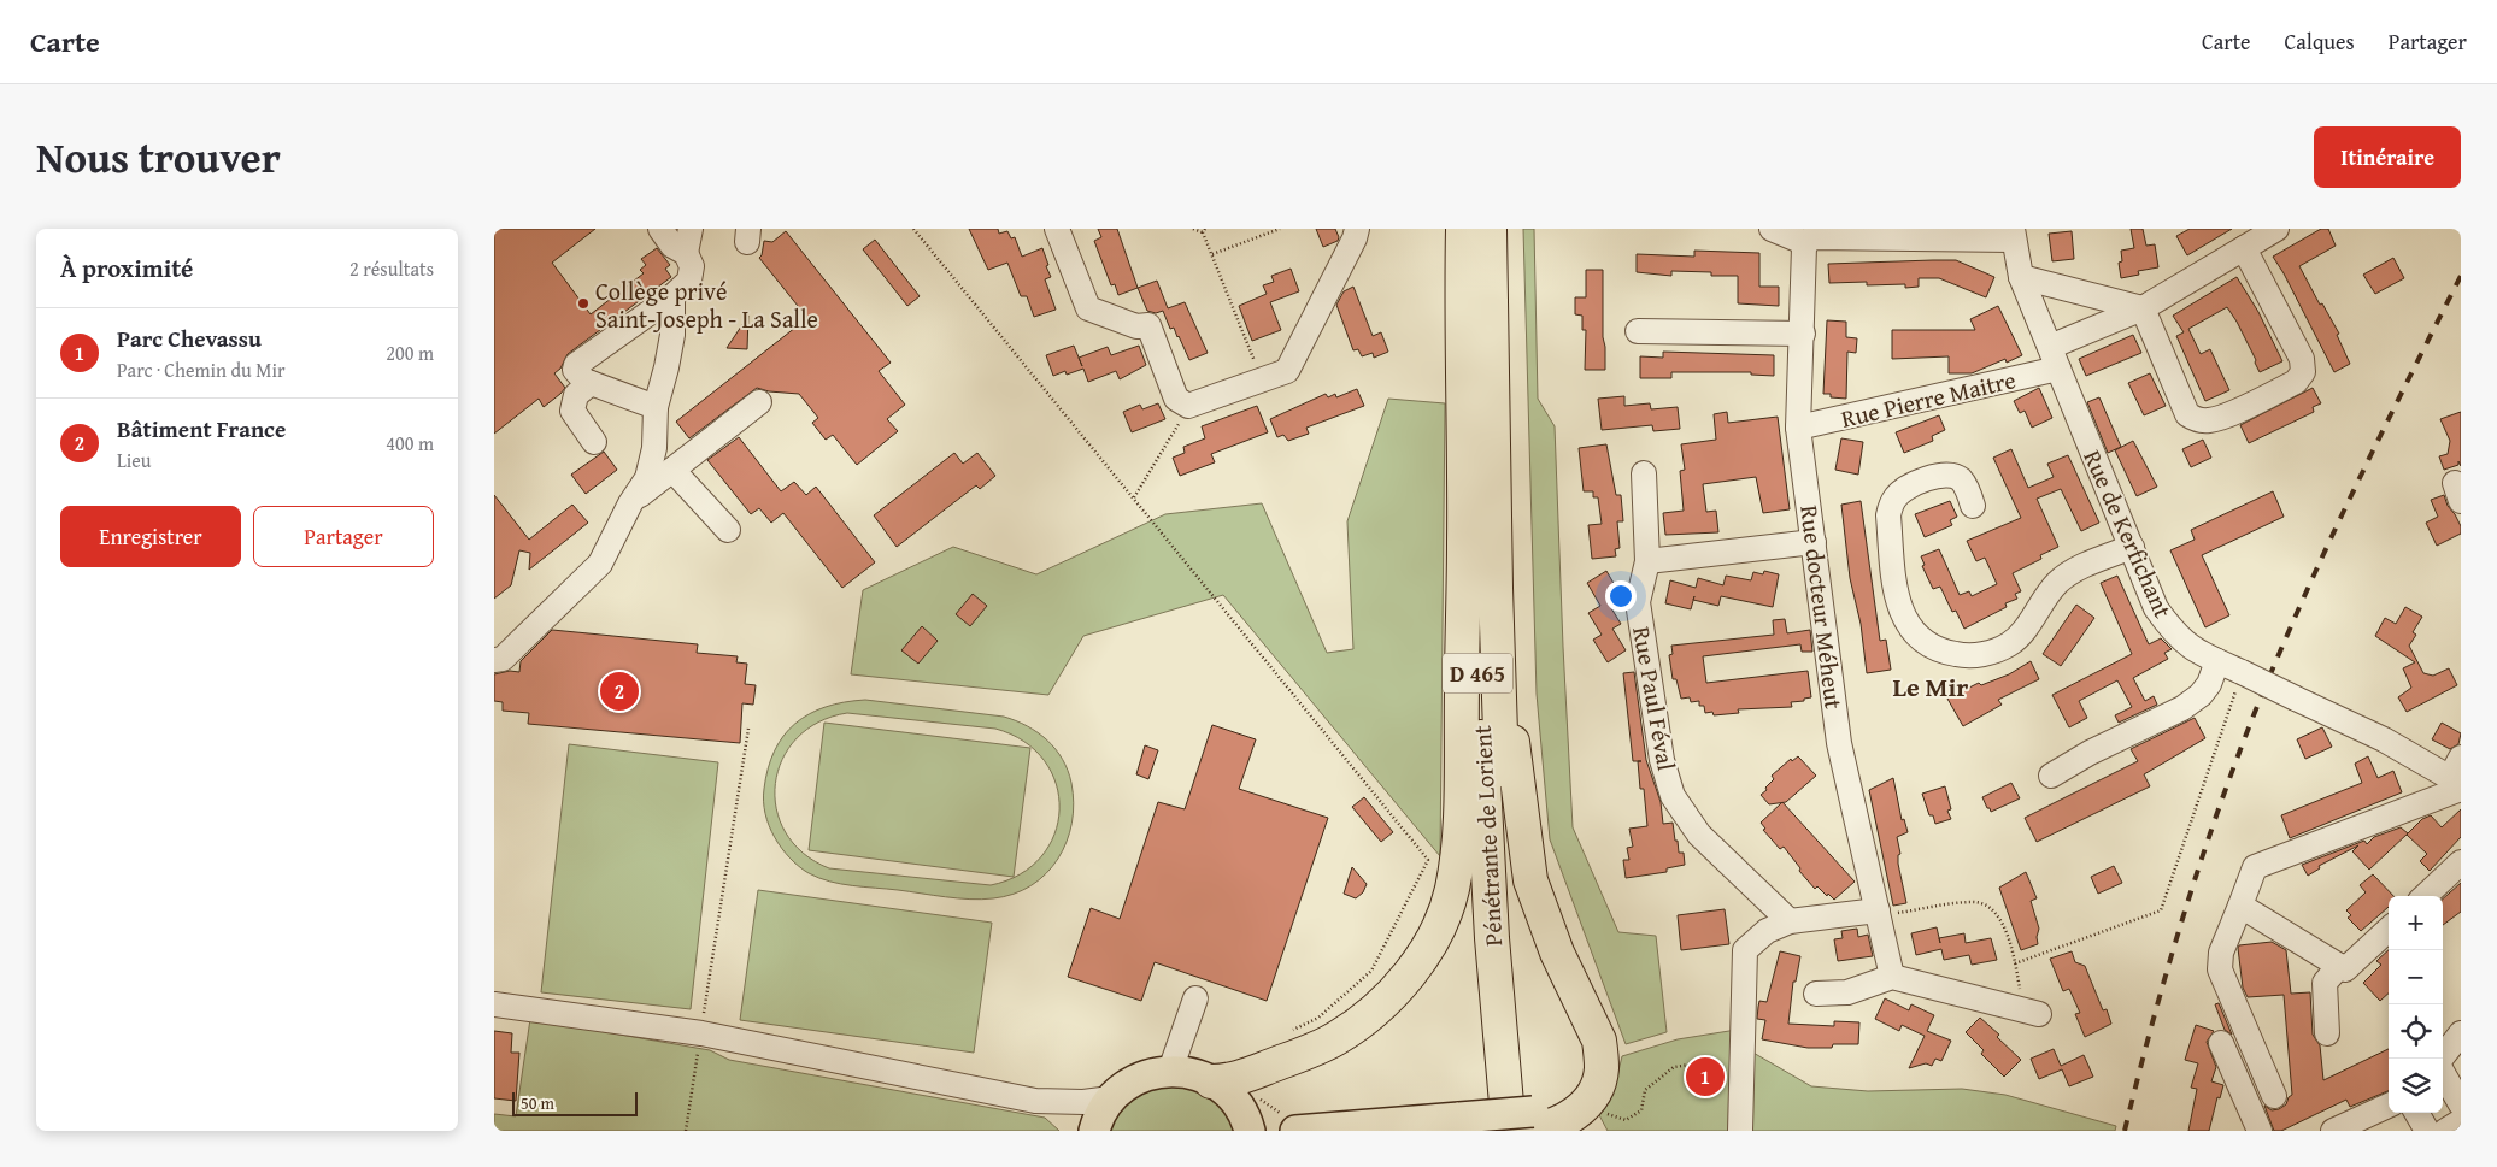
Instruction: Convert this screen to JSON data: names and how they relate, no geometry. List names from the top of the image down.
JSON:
{
  "streets": {
    "highway": ["D 465", "Pénétrante de Lorient"],
    "street": [
      "Rue Pierre Maitre",
      "Rue de Kerfichant",
      "Rue docteur Méheut",
      "Rue Paul Féval"
    ]
  },
  "crossings": [
    ["Rue Pierre Maitre", "Rue de Kerfichant"],
    ["Rue Pierre Maitre", "Rue docteur Méheut"]
  ],
  "districts": ["Le Mir"],
  "places": ["Collège privé Saint-Joseph - La Salle"],
  "scale_bar": "50 m",
  "page": {
    "header": "Carte",
    "nav": ["Carte", "Calques", "Partager"],
    "title": "Nous trouver",
    "buttons": [
      "Itinéraire",
      ["Enregistrer", "Partager"]
    ],
    "heading": ["À proximité", "2 résultats"],
    "list": [
      {
        "mark": "1",
        "name": "Parc Chevassu",
        "note": "Parc · Chemin du Mir",
        "value": "200 m"
      },
      {
        "mark": "2",
        "name": "Bâtiment France",
        "note": "Lieu",
        "value": "400 m"
      }
    ],
    "pins": ["2", "1"],
    "map_buttons": ["+", "−"],
    "scale": "50 m"
  }
}
